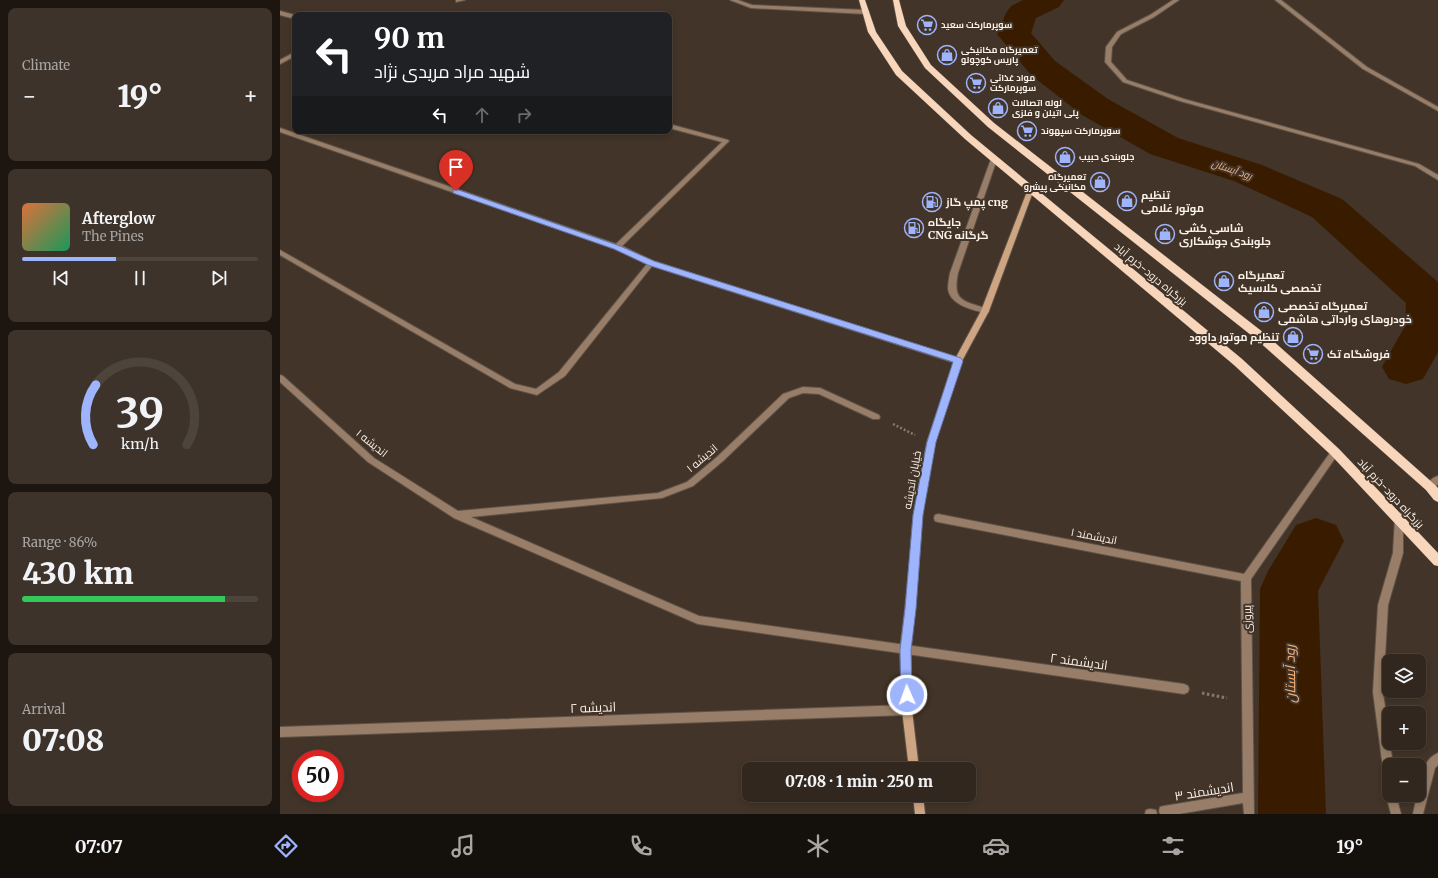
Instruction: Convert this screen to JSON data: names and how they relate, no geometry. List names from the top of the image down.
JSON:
{
  "streets": {
    "highway": ["بزرگراه درود-خرم آباد"],
    "main road": ["خیابان اندیشه"],
    "street": [
      "اندیشه ۱",
      "اندیشمند ۱",
      "پیروزی",
      "اندیشمند ۲",
      "اندیشه ۲",
      "اندیشمند ۳"
    ]
  },
  "crossings": [
    ["بزرگراه درود-خرم آباد", "خیابان اندیشه"],
    ["اندیشه ۱", "خیابان اندیشه"],
    ["اندیشه ۱", "اندیشمند ۲"],
    ["خیابان اندیشه", "اندیشمند ۲"],
    ["خیابان اندیشه", "اندیشه ۲"],
    ["اندیشمند ۱", "پیروزی"],
    ["پیروزی", "اندیشمند ۳"]
  ],
  "water": ["رود آبستان"],
  "places": {
    "supermarket": [
      "سوپرمارکت سعید",
      "مواد غذائی سوپرمارکت",
      "سوپرمارکت سپهوند",
      "فروشگاه تک"
    ],
    "shop": [
      "تعمیرگاه مکانیکی پاریس کوچولو",
      "لوله اتصالات پلی اتیلن و فلزی",
      "جلوبندی حبیب",
      "تعمیرگاه مکانیکی پیشرو",
      "تنظیم موتور غلامی",
      "شاسی کشی جلوبندی جوشکاری",
      "تعمیرگاه تخصصی کلاسیک",
      "تعمیرگاه تخصصی خودروهای وارداتی هاشمی",
      "تنظیم موتور داوود"
    ],
    "fuel station": ["پمپ گاز cng", "جایگاه CNG گرگانه"]
  },
  "page": {
    "tile": [
      "Climate",
      ["Range · 86%", "430 km"],
      ["Arrival", "07:08"]
    ],
    "turn": ["90 m", "شهید مراد مریدی نژاد"],
    "heat": ["−", "19°", "+"],
    "song": ["Afterglow", "The Pines"],
    "map_buttons": ["+", "−"],
    "limit": "50",
    "trip": "07:08 · 1 min · 250 m",
    "tabs": ["07:07", "19°"],
    "gauge": ["39", "km/h"]
  }
}
